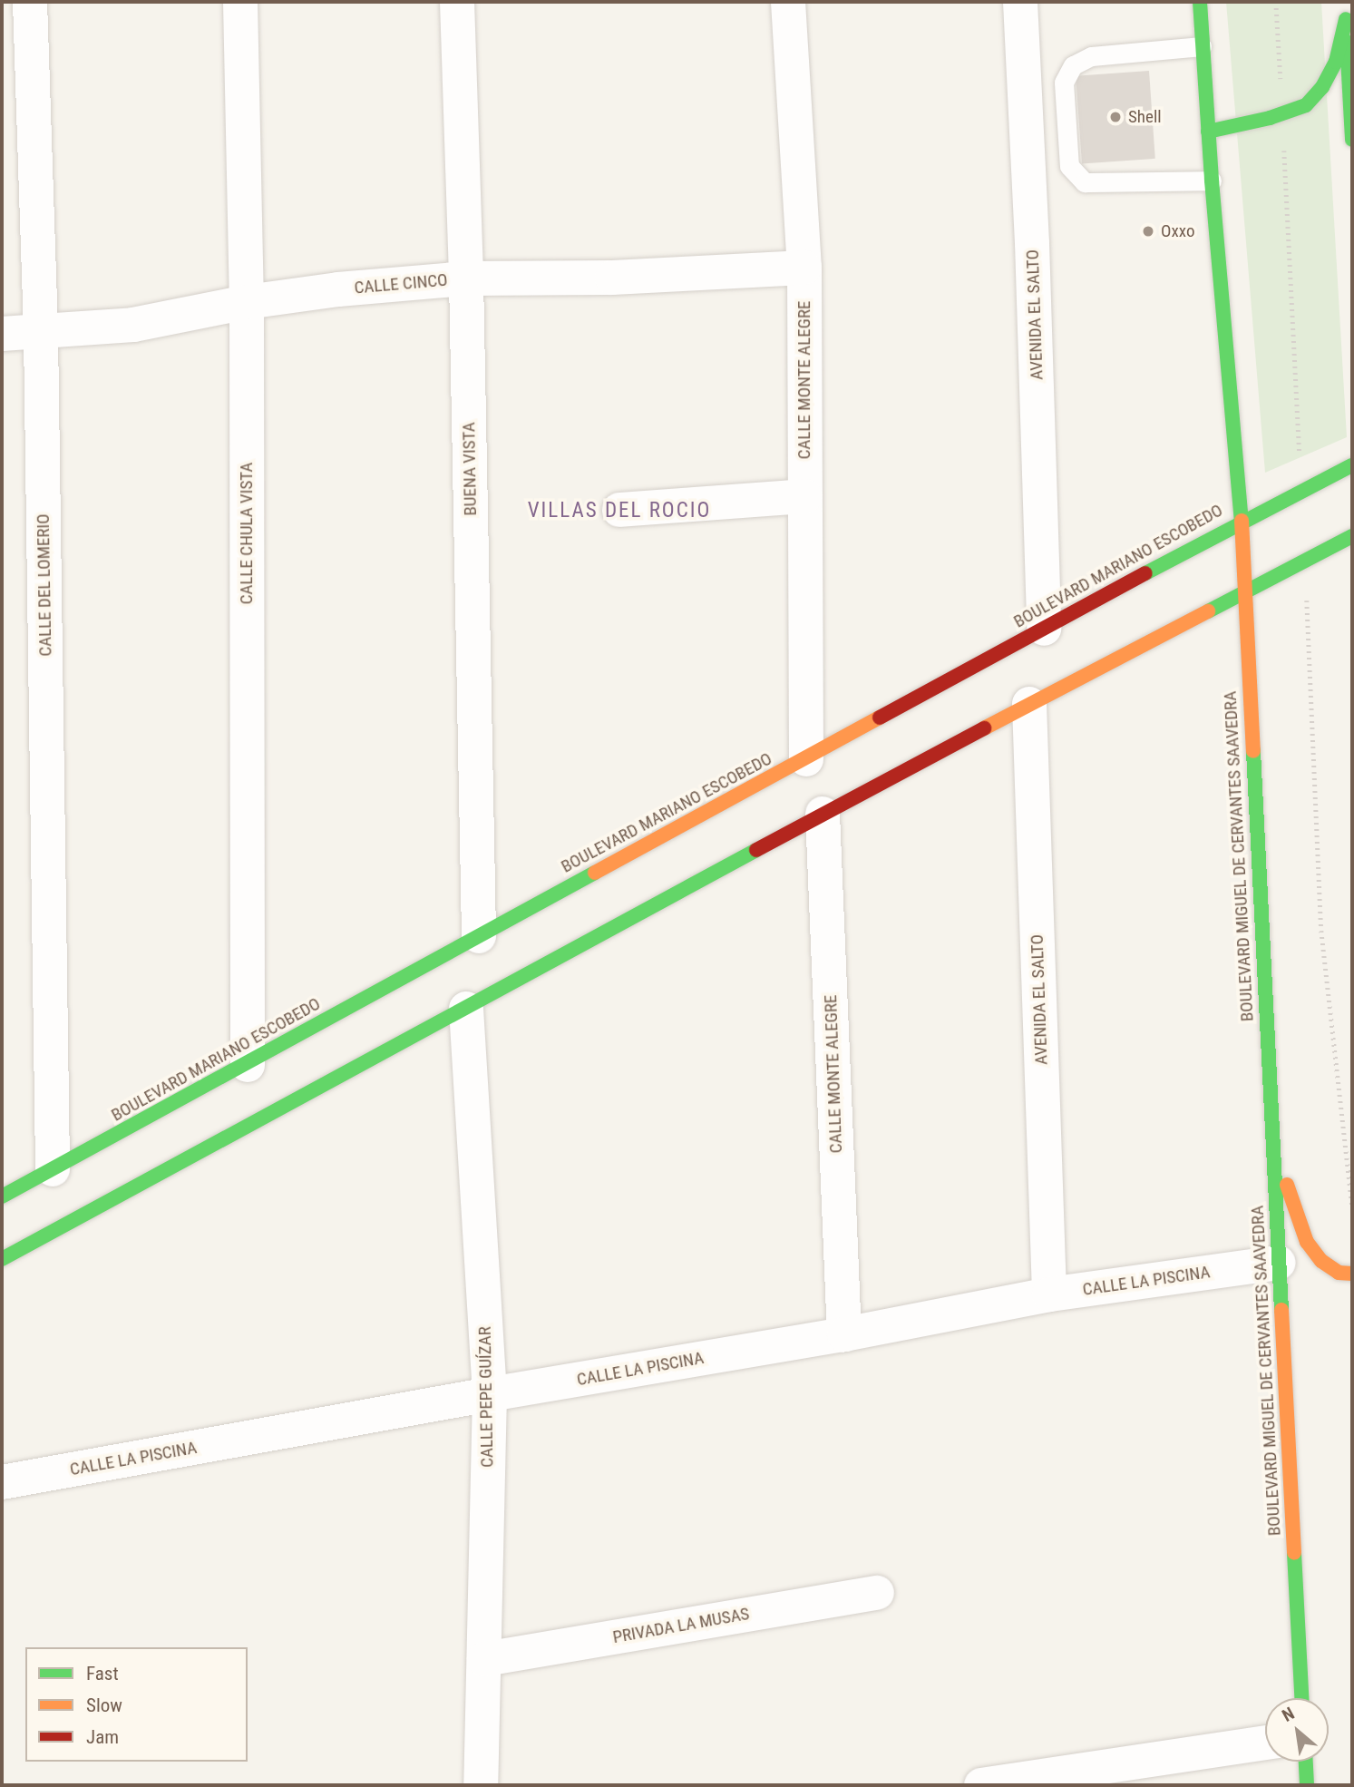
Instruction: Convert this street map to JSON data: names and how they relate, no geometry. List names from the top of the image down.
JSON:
{
  "streets": {
    "main road": ["BOULEVARD MARIANO ESCOBEDO", "BOULEVARD MIGUEL DE CERVANTES SAAVEDRA"],
    "street": [
      "CALLE CINCO",
      "AVENIDA EL SALTO",
      "CALLE MONTE ALEGRE",
      "BUENA VISTA",
      "CALLE CHULA VISTA",
      "CALLE DEL LOMERIO",
      "CALLE LA PISCINA",
      "CALLE PEPE GUÍZAR",
      "PRIVADA LA MUSAS"
    ]
  },
  "crossings": [
    ["CALLE CINCO", "CALLE MONTE ALEGRE"],
    ["CALLE CINCO", "BUENA VISTA"],
    ["CALLE CINCO", "CALLE CHULA VISTA"],
    ["CALLE CINCO", "CALLE DEL LOMERIO"],
    ["AVENIDA EL SALTO", "BOULEVARD MARIANO ESCOBEDO"],
    ["AVENIDA EL SALTO", "CALLE LA PISCINA"],
    ["CALLE MONTE ALEGRE", "BOULEVARD MARIANO ESCOBEDO"],
    ["CALLE MONTE ALEGRE", "CALLE LA PISCINA"],
    ["BUENA VISTA", "BOULEVARD MARIANO ESCOBEDO"],
    ["CALLE CHULA VISTA", "BOULEVARD MARIANO ESCOBEDO"],
    ["BOULEVARD MARIANO ESCOBEDO", "CALLE DEL LOMERIO"],
    ["BOULEVARD MARIANO ESCOBEDO", "BOULEVARD MIGUEL DE CERVANTES SAAVEDRA"],
    ["BOULEVARD MIGUEL DE CERVANTES SAAVEDRA", "CALLE LA PISCINA"],
    ["CALLE LA PISCINA", "CALLE PEPE GUÍZAR"],
    ["CALLE PEPE GUÍZAR", "PRIVADA LA MUSAS"]
  ],
  "districts": ["VILLAS DEL ROCIO"],
  "places": ["Shell", "Oxxo"],
  "legend": ["Fast", "Slow", "Jam"],
  "north": "top left"
}
